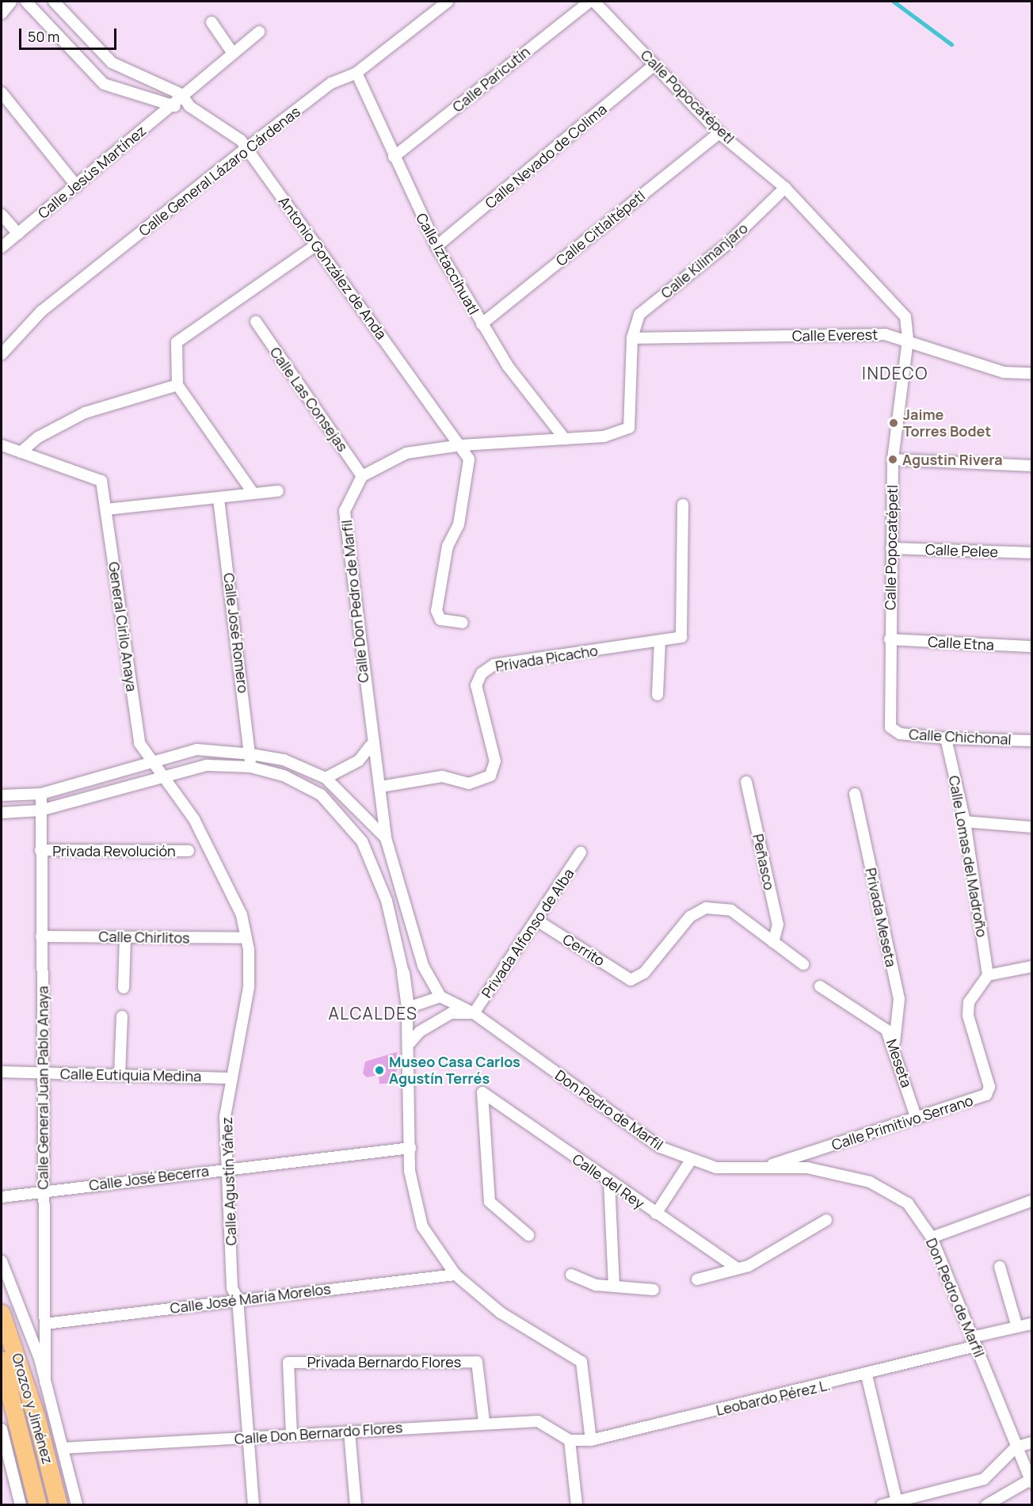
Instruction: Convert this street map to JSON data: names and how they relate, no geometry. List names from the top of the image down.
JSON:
{
  "streets": {
    "highway": ["Orozco y Jiménez"],
    "street": [
      "Calle Paricutín",
      "Calle Popocatépetl",
      "Calle Nevado de Colima",
      "Calle General Lázaro Cárdenas",
      "Calle Jesús Martínez",
      "Calle Citlaltépetl",
      "Calle Kilimanjaro",
      "Calle Iztaccíhuatl",
      "Antonio González de Anda",
      "Calle Everest",
      "Calle Las Consejas",
      "Calle Pelee",
      "Calle Don Pedro de Marfil",
      "General Cirilo Anaya",
      "Calle José Romero",
      "Calle Etna",
      "Privada Picacho",
      "Calle Chichonal",
      "Privada Revolución",
      "Calle Lomas del Madroño",
      "Peñasco",
      "Privada Meseta",
      "Privada Alfonso de Alba",
      "Calle Chirlitos",
      "Cerrito",
      "Meseta",
      "Calle Eutiquia Medina",
      "Calle General Juan Pablo Anaya",
      "Don Pedro de Marfil",
      "Calle Primitivo Serrano",
      "Calle José Becerra",
      "Calle Agustín Yáñez",
      "Calle del Rey",
      "Calle José María Morelos",
      "Privada Bernardo Flores",
      "Leobardo Pérez L.",
      "Calle Don Bernardo Flores"
    ]
  },
  "crossings": [
    ["Calle Paricutín", "Calle Iztaccíhuatl"],
    ["Calle Popocatépetl", "Calle Nevado de Colima"],
    ["Calle Popocatépetl", "Calle Citlaltépetl"],
    ["Calle Popocatépetl", "Calle Kilimanjaro"],
    ["Calle Popocatépetl", "Calle Everest"],
    ["Calle Popocatépetl", "Calle Pelee"],
    ["Calle Popocatépetl", "Calle Etna"],
    ["Calle Popocatépetl", "Calle Chichonal"],
    ["Calle Nevado de Colima", "Calle Iztaccíhuatl"],
    ["Calle General Lázaro Cárdenas", "Calle Iztaccíhuatl"],
    ["Calle General Lázaro Cárdenas", "Antonio González de Anda"],
    ["Calle Jesús Martínez", "Antonio González de Anda"],
    ["Calle Citlaltépetl", "Calle Iztaccíhuatl"],
    ["Calle Kilimanjaro", "Calle Iztaccíhuatl"],
    ["Calle Kilimanjaro", "Calle Everest"],
    ["Calle Las Consejas", "Calle Don Pedro de Marfil"],
    ["Calle Don Pedro de Marfil", "Privada Picacho"],
    ["General Cirilo Anaya", "Calle Agustín Yáñez"],
    ["Calle Chichonal", "Calle Lomas del Madroño"],
    ["Privada Revolución", "Calle General Juan Pablo Anaya"],
    ["Calle Lomas del Madroño", "Calle Primitivo Serrano"],
    ["Peñasco", "Cerrito"],
    ["Privada Meseta", "Meseta"],
    ["Privada Alfonso de Alba", "Cerrito"],
    ["Privada Alfonso de Alba", "Don Pedro de Marfil"],
    ["Calle Chirlitos", "Calle General Juan Pablo Anaya"],
    ["Calle Chirlitos", "Calle Agustín Yáñez"],
    ["Meseta", "Calle Primitivo Serrano"],
    ["Calle Eutiquia Medina", "Calle General Juan Pablo Anaya"],
    ["Calle Eutiquia Medina", "Calle Agustín Yáñez"],
    ["Calle General Juan Pablo Anaya", "Calle José Becerra"],
    ["Calle General Juan Pablo Anaya", "Calle José María Morelos"],
    ["Don Pedro de Marfil", "Calle Primitivo Serrano"],
    ["Don Pedro de Marfil", "Leobardo Pérez L."],
    ["Calle José Becerra", "Calle Agustín Yáñez"],
    ["Calle Agustín Yáñez", "Calle José María Morelos"],
    ["Calle Agustín Yáñez", "Calle Don Bernardo Flores"],
    ["Privada Bernardo Flores", "Calle Don Bernardo Flores"],
    ["Leobardo Pérez L.", "Calle Don Bernardo Flores"]
  ],
  "districts": ["INDECO", "ALCALDES"],
  "places": ["Jaime Torres Bodet", "Agustin Rivera", "Museo Casa Carlos Agustín Terrés"],
  "scale_bar": "50 m"
}
